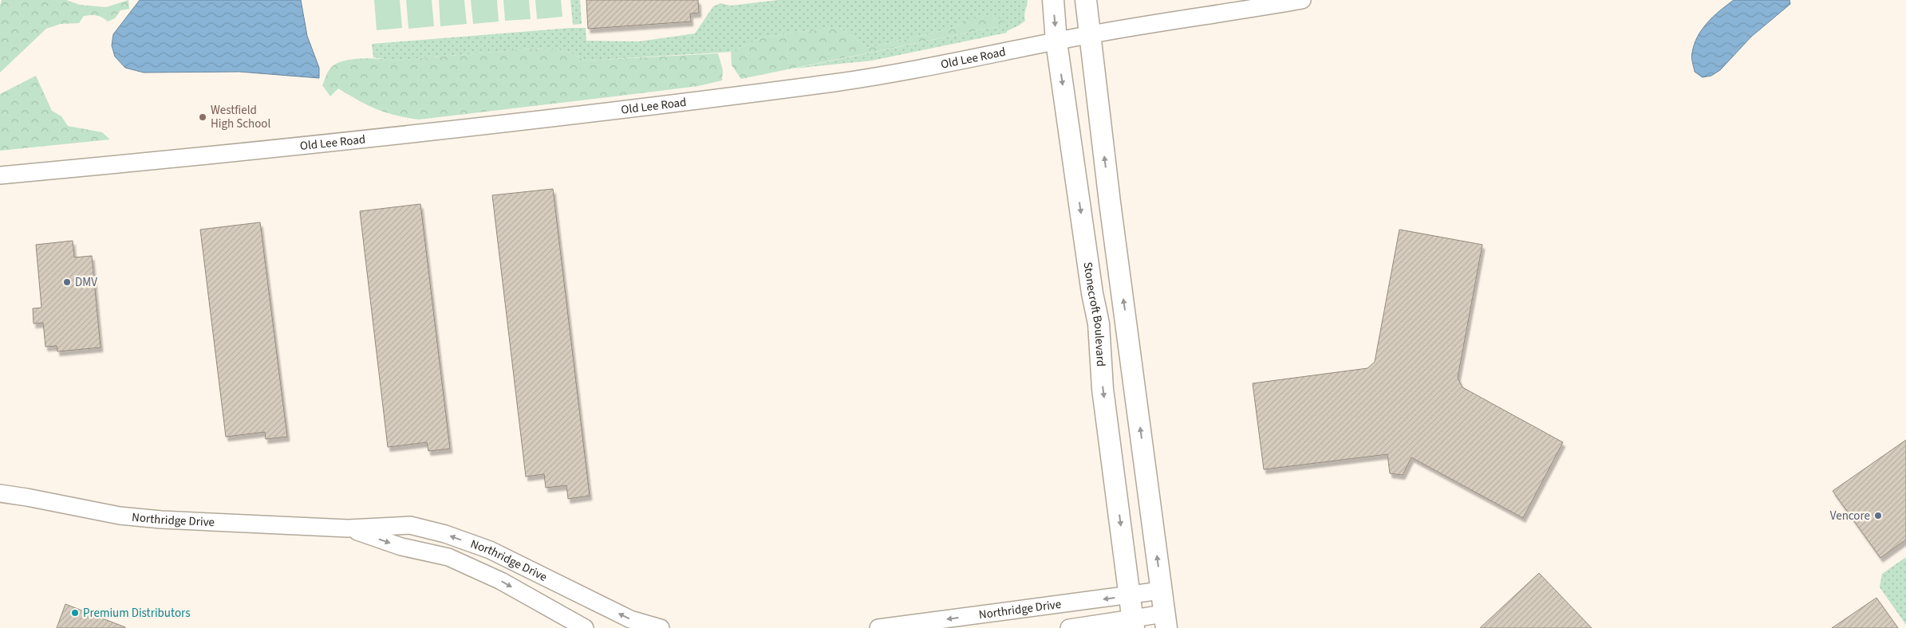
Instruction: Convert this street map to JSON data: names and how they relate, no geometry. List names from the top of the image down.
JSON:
{
  "streets": {
    "main road": ["Stonecroft Boulevard"],
    "street": ["Old Lee Road", "Northridge Drive"]
  },
  "crossings": [
    ["Old Lee Road", "Stonecroft Boulevard"],
    ["Stonecroft Boulevard", "Northridge Drive"]
  ],
  "places": [
    "Westfield High School",
    "DMV",
    "Vencore",
    "Premium Distributors"
  ]
}
